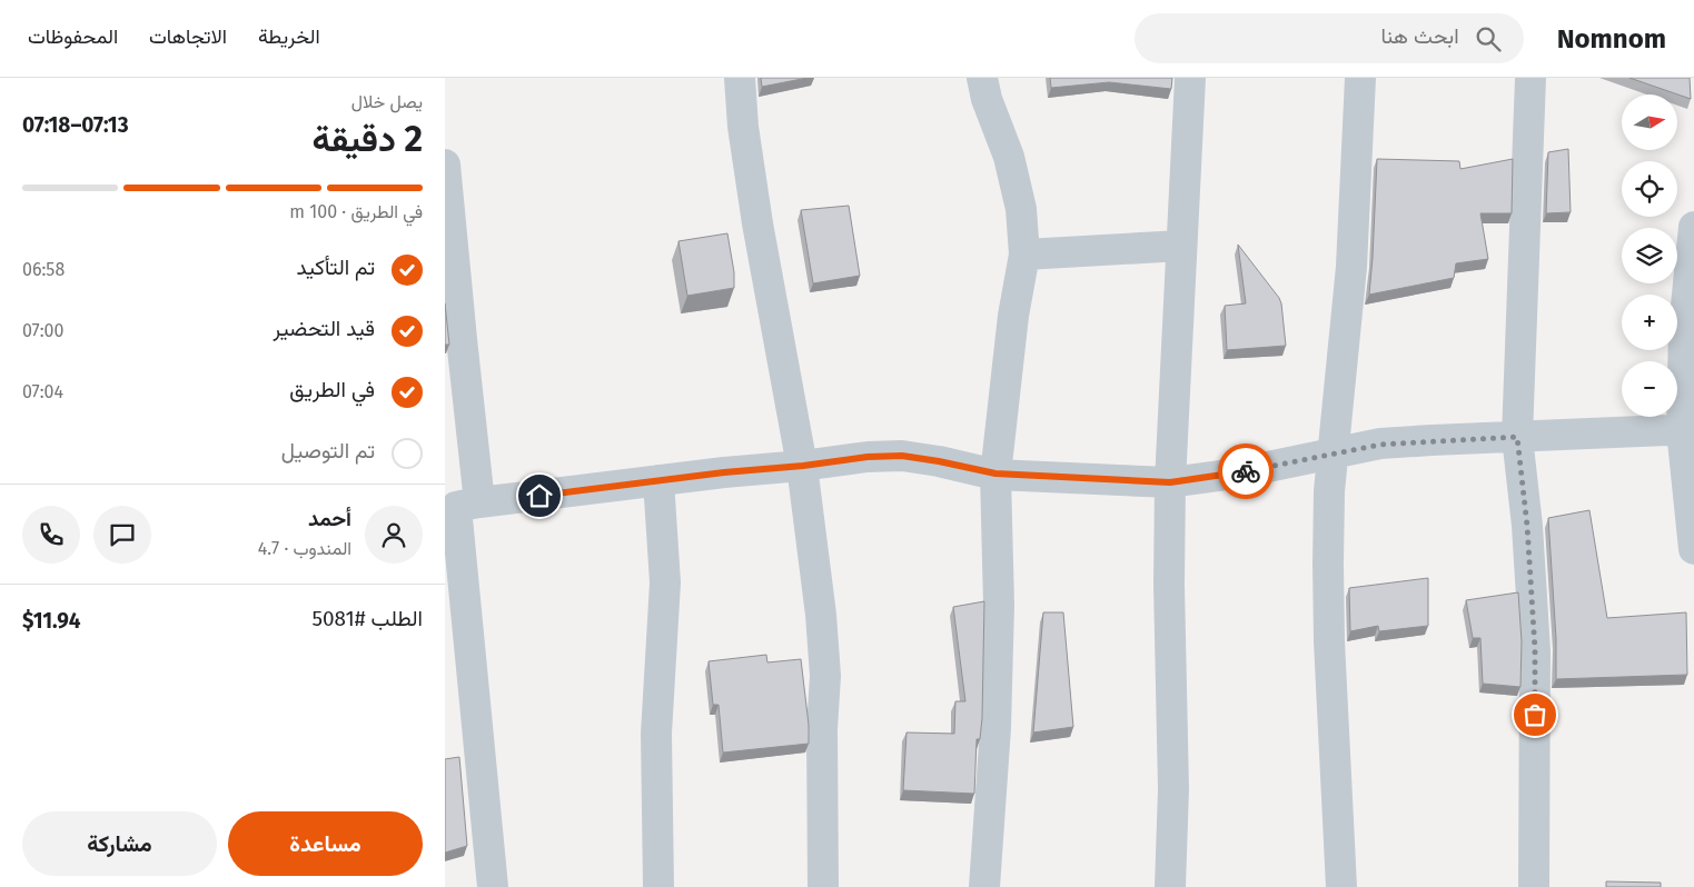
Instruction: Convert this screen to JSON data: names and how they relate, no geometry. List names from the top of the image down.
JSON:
{
  "north": "right",
  "page": {
    "header": "Nomnom",
    "search": "ابحث هنا",
    "nav": ["الخريطة", "الاتجاهات", "المحفوظات"],
    "heading": ["2 دقيقة", "يصل خلال", "07:13–07:18"],
    "panel": [
      "أحمد",
      "المندوب · 4.7",
      "الطلب #5081",
      "$11.94"
    ],
    "map_buttons": ["+", "−"],
    "bar": "في الطريق · 100 m",
    "list": [
      ["تم التأكيد", "06:58"],
      ["قيد التحضير", "07:00"],
      ["في الطريق", "07:04"],
      "تم التوصيل"
    ],
    "buttons": ["مساعدة", "مشاركة"]
  }
}
